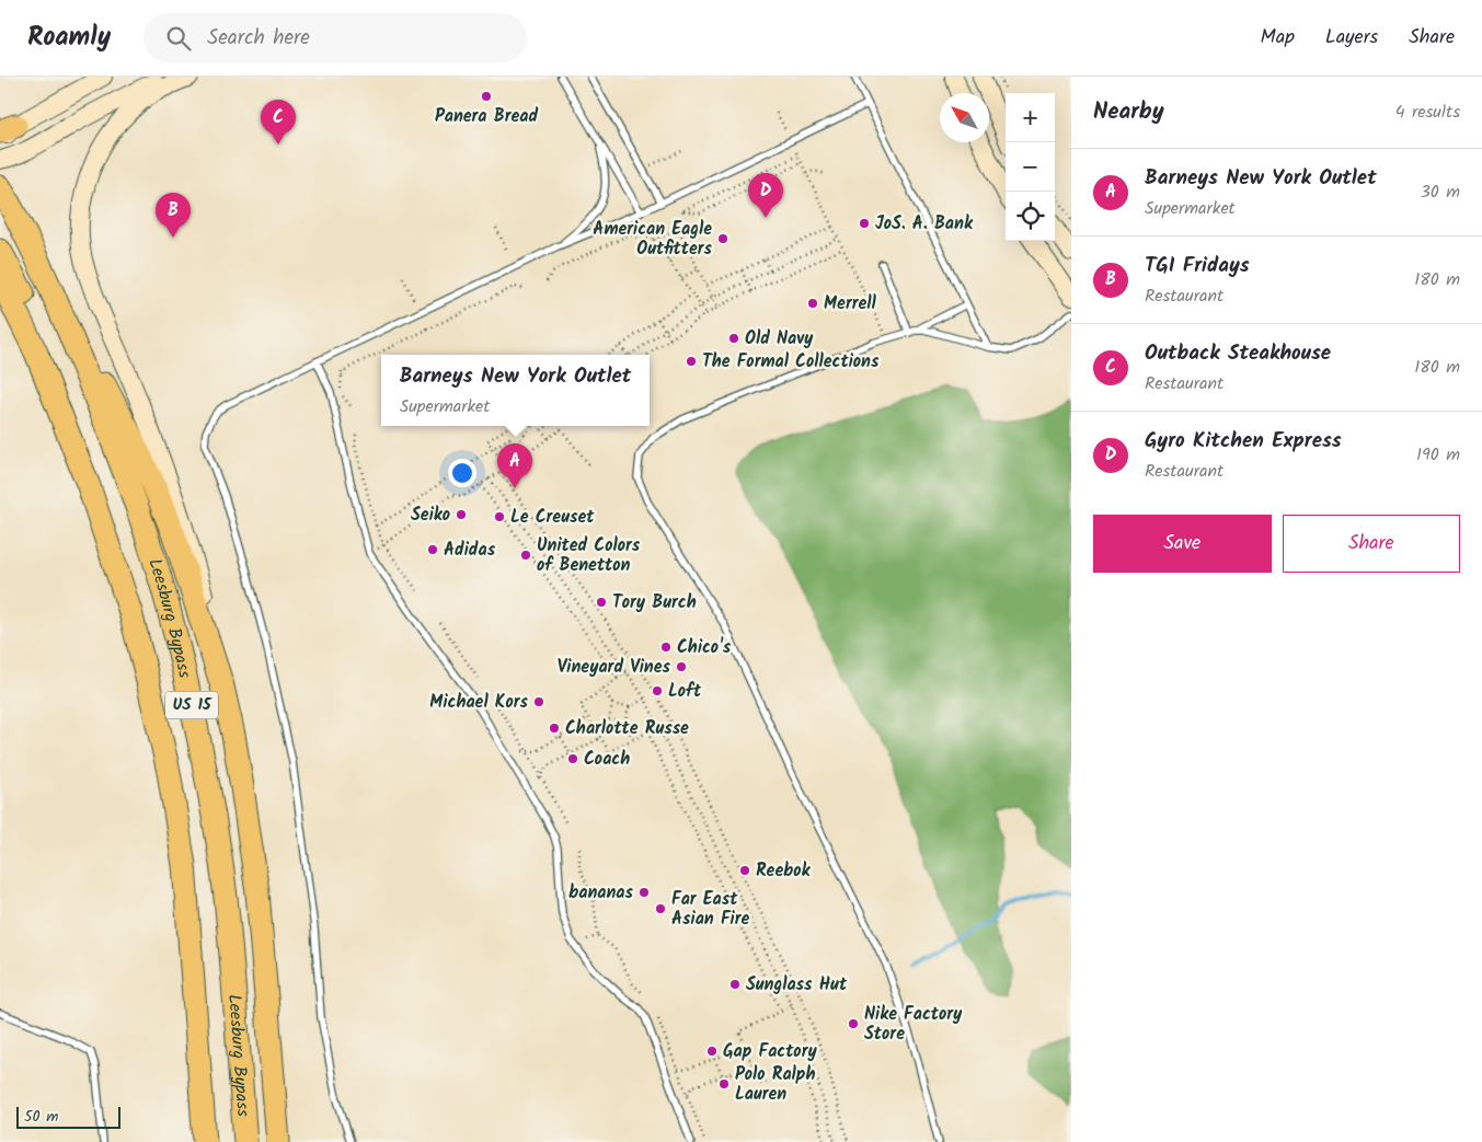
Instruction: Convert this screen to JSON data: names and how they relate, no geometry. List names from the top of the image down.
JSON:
{
  "streets": {
    "highway": ["Leesburg Bypass", "US 15"]
  },
  "places": [
    "Panera Bread",
    "JoS. A. Bank",
    "American Eagle Outfitters",
    "Merrell",
    "Old Navy",
    "The Formal Collections",
    "Seiko",
    "Le Creuset",
    "Adidas",
    "United Colors of Benetton",
    "Tory Burch",
    "Chico's",
    "Vineyard Vines",
    "Loft",
    "Michael Kors",
    "Charlotte Russe",
    "Coach",
    "Reebok",
    "bananas",
    "Far East Asian Fire",
    "Sunglass Hut",
    "Nike Factory Store",
    "Gap Factory",
    "Polo Ralph Lauren"
  ],
  "scale_bar": "50 m",
  "north": "top left",
  "page": {
    "header": "Roamly",
    "search": "Search here",
    "nav": ["Map", "Layers", "Share"],
    "heading": ["Nearby", "4 results"],
    "map_buttons": ["+", "−"],
    "pins": [
      "C",
      "D",
      "B",
      "A"
    ],
    "list": [
      {
        "mark": "A",
        "name": "Barneys New York Outlet",
        "note": "Supermarket",
        "value": "30 m"
      },
      {
        "mark": "B",
        "name": "TGI Fridays",
        "note": "Restaurant",
        "value": "180 m"
      },
      {
        "mark": "C",
        "name": "Outback Steakhouse",
        "note": "Restaurant",
        "value": "180 m"
      },
      {
        "mark": "D",
        "name": "Gyro Kitchen Express",
        "note": "Restaurant",
        "value": "190 m"
      }
    ],
    "popup": ["Barneys New York Outlet", "Supermarket"],
    "buttons": ["Save", "Share"],
    "scale": "50 m"
  }
}
